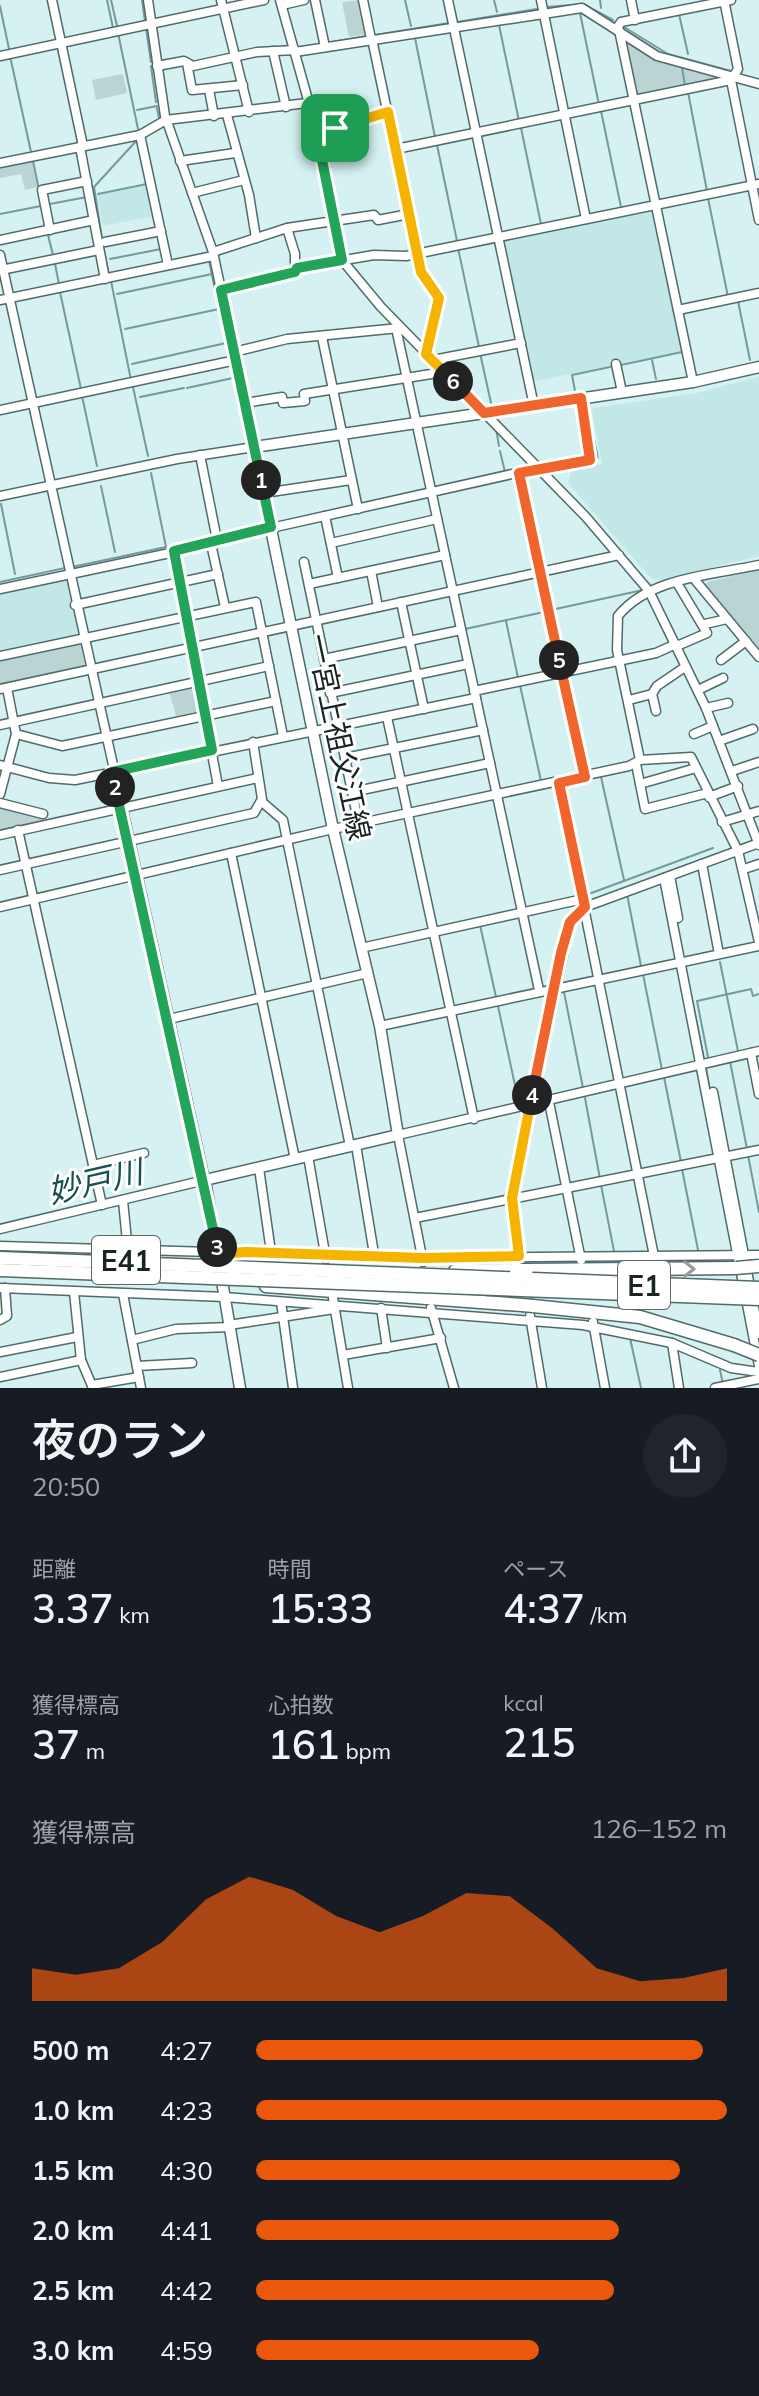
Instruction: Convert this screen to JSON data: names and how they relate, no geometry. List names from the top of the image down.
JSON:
{
  "streets": {
    "highway": ["E41", "E1"],
    "main road": ["一宮上祖父江線"]
  },
  "crossings": [
    ["E41", "E1"]
  ],
  "water": ["妙戸川"],
  "page": {
    "pins": [
      "6",
      "1",
      "5",
      "2",
      "4",
      "3"
    ],
    "heading": ["夜のラン", "20:50"],
    "stats": [
      ["距離", "3.37 km"],
      ["時間", "15:33"],
      ["ペース", "4:37 /km"],
      ["獲得標高", "37 m"],
      ["心拍数", "161 bpm"],
      ["kcal", "215"]
    ],
    "chart": ["獲得標高", "126–152 m"],
    "list": [
      {
        "name": "500 m",
        "note": "4:27"
      },
      {
        "name": "1.0 km",
        "note": "4:23"
      },
      {
        "name": "1.5 km",
        "note": "4:30"
      },
      {
        "name": "2.0 km",
        "note": "4:41"
      },
      {
        "name": "2.5 km",
        "note": "4:42"
      },
      {
        "name": "3.0 km",
        "note": "4:59"
      }
    ]
  }
}
